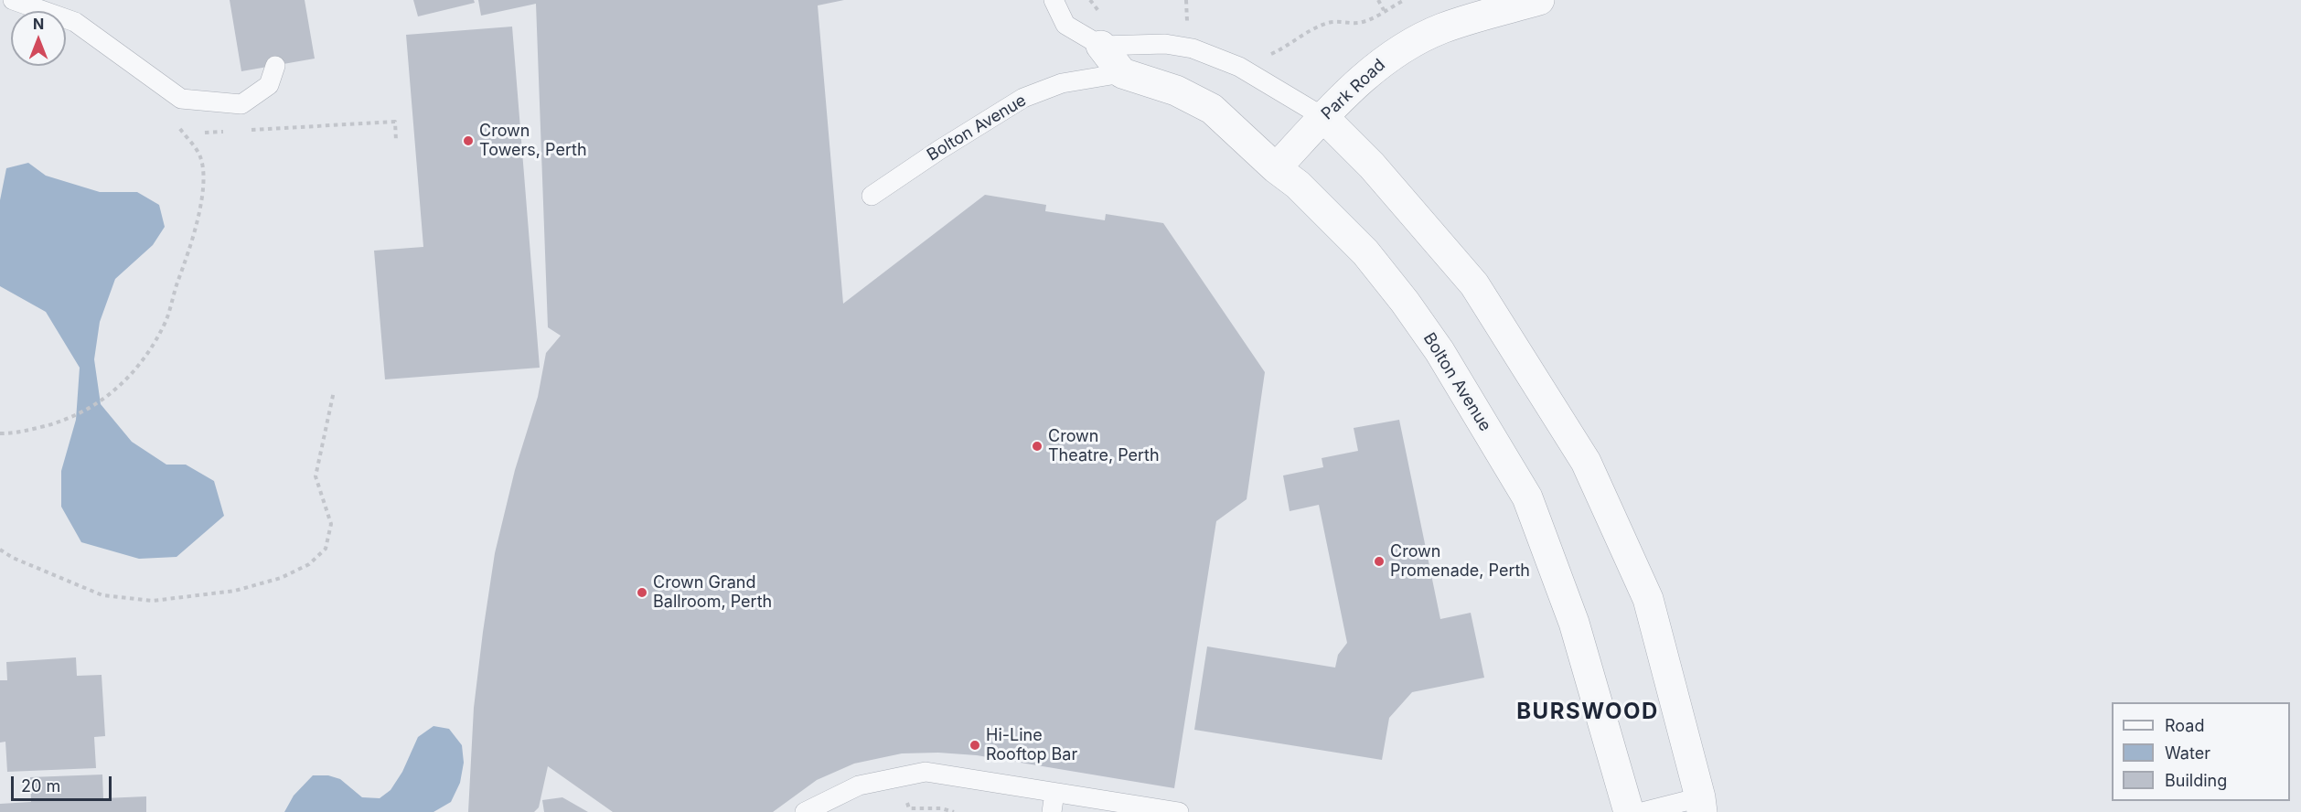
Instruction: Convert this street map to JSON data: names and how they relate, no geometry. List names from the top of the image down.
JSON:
{
  "streets": {
    "street": ["Park Road", "Bolton Avenue"]
  },
  "crossings": [
    ["Park Road", "Bolton Avenue"]
  ],
  "districts": ["BURSWOOD"],
  "places": [
    "Crown Towers, Perth",
    "Crown Theatre, Perth",
    "Crown Promenade, Perth",
    "Crown Grand Ballroom, Perth",
    "Hi-Line Rooftop Bar"
  ],
  "legend": ["Road", "Water", "Building"],
  "scale_bar": "20 m",
  "north": "top"
}
